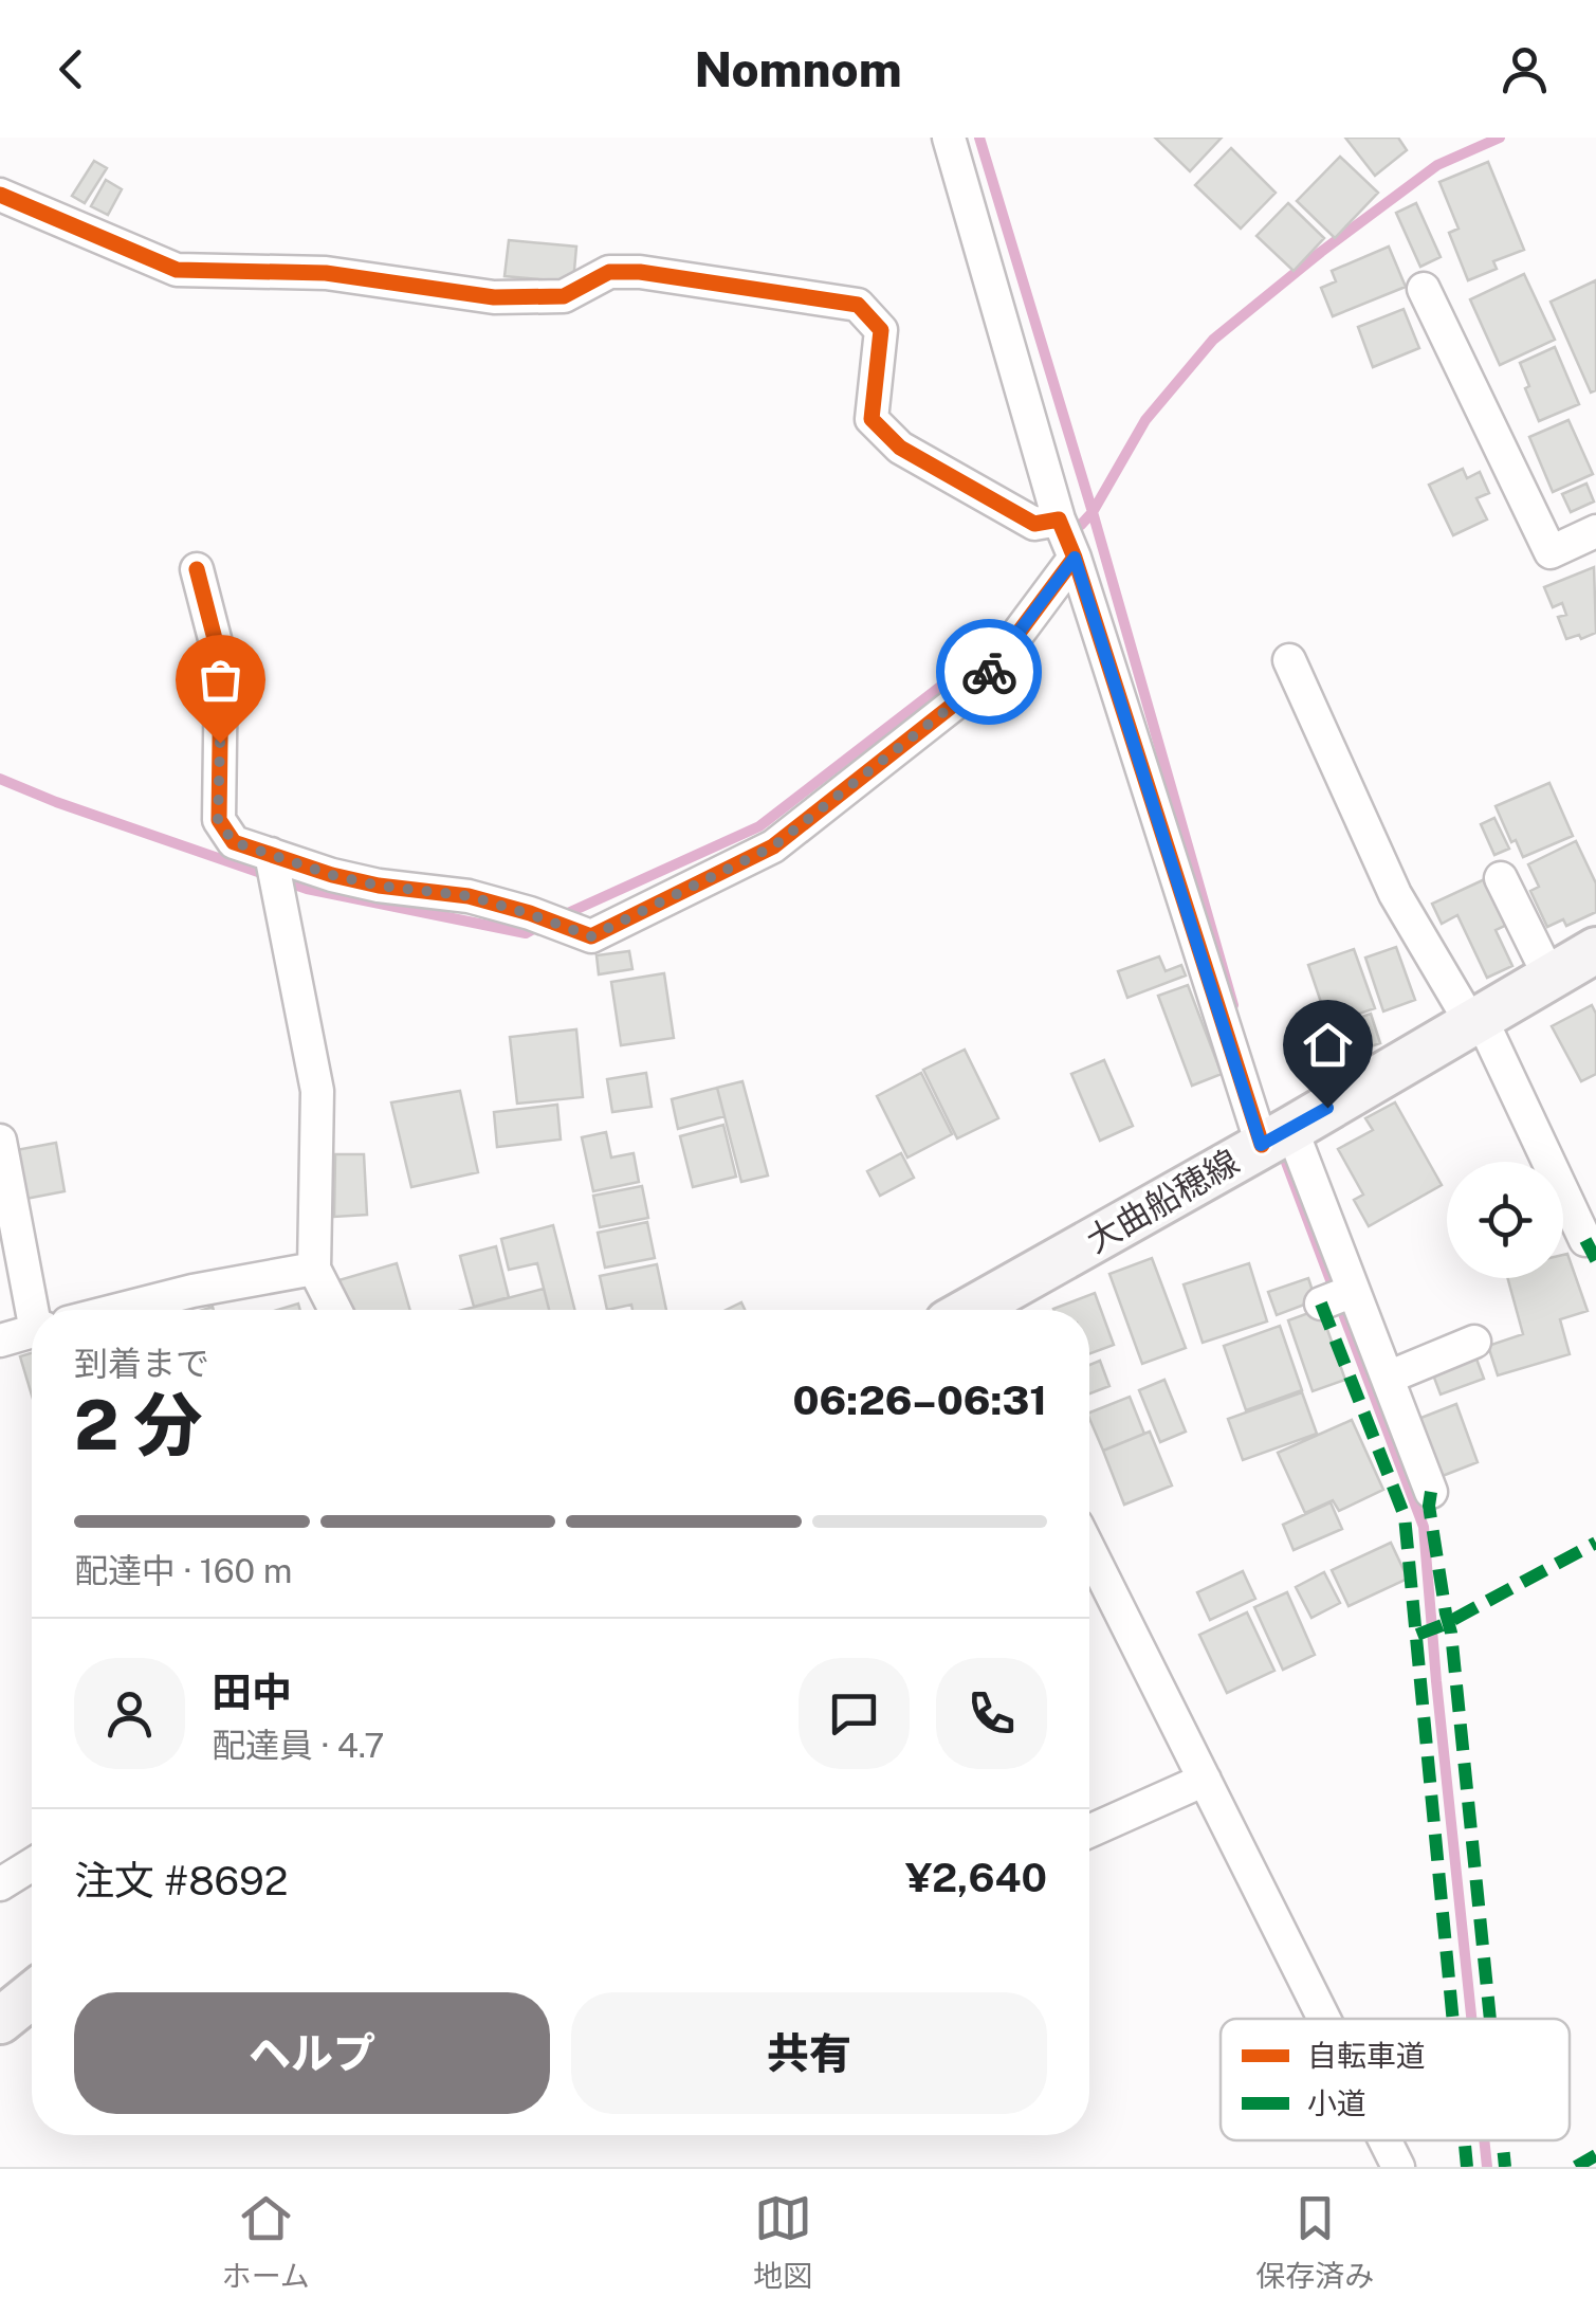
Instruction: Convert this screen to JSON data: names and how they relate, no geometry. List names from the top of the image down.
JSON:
{
  "streets": {
    "main road": ["大曲船穂線"]
  },
  "legend": ["自転車道", "小道"],
  "page": {
    "header": "Nomnom",
    "heading": ["2 分", "到着まで", "06:26–06:31"],
    "panel": [
      "田中",
      "配達員 · 4.7",
      "注文 #8692",
      "¥2,640"
    ],
    "bar": "配達中 · 160 m",
    "buttons": ["ヘルプ", "共有"],
    "tabs": ["ホーム", "地図", "保存済み"]
  }
}
